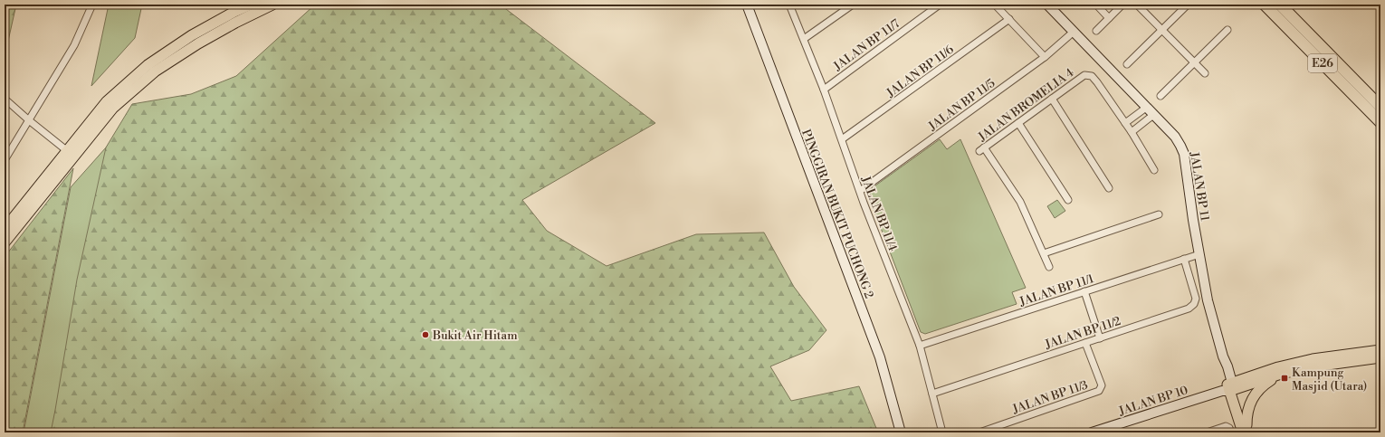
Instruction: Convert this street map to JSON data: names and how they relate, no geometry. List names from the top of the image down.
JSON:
{
  "streets": {
    "highway": ["E26"],
    "street": [
      "JALAN BP 11/7",
      "JALAN BP 11/6",
      "JALAN BP 11/5",
      "JALAN BROMELIA 4",
      "JALAN BP 11",
      "PINGGIRAN BUKIT PUCHONG 2",
      "JALAN BP 11/4",
      "JALAN BP 11/1",
      "JALAN BP 11/2",
      "JALAN BP 11/3",
      "JALAN BP 10"
    ]
  },
  "crossings": [
    ["JALAN BP 11/7", "JALAN BP 11/4"],
    ["JALAN BP 11/6", "JALAN BP 11/4"],
    ["JALAN BP 11/5", "JALAN BP 11"],
    ["JALAN BP 11/5", "JALAN BP 11/4"],
    ["JALAN BP 11", "JALAN BP 11/1"],
    ["JALAN BP 11", "JALAN BP 10"],
    ["JALAN BP 11/4", "JALAN BP 11/1"],
    ["JALAN BP 11/4", "JALAN BP 11/2"],
    ["JALAN BP 11/1", "JALAN BP 11/2"],
    ["JALAN BP 11/2", "JALAN BP 11/3"]
  ],
  "places": {
    "other": ["Bukit Air Hitam"],
    "transit": ["Kampung Masjid (Utara)"]
  }
}
